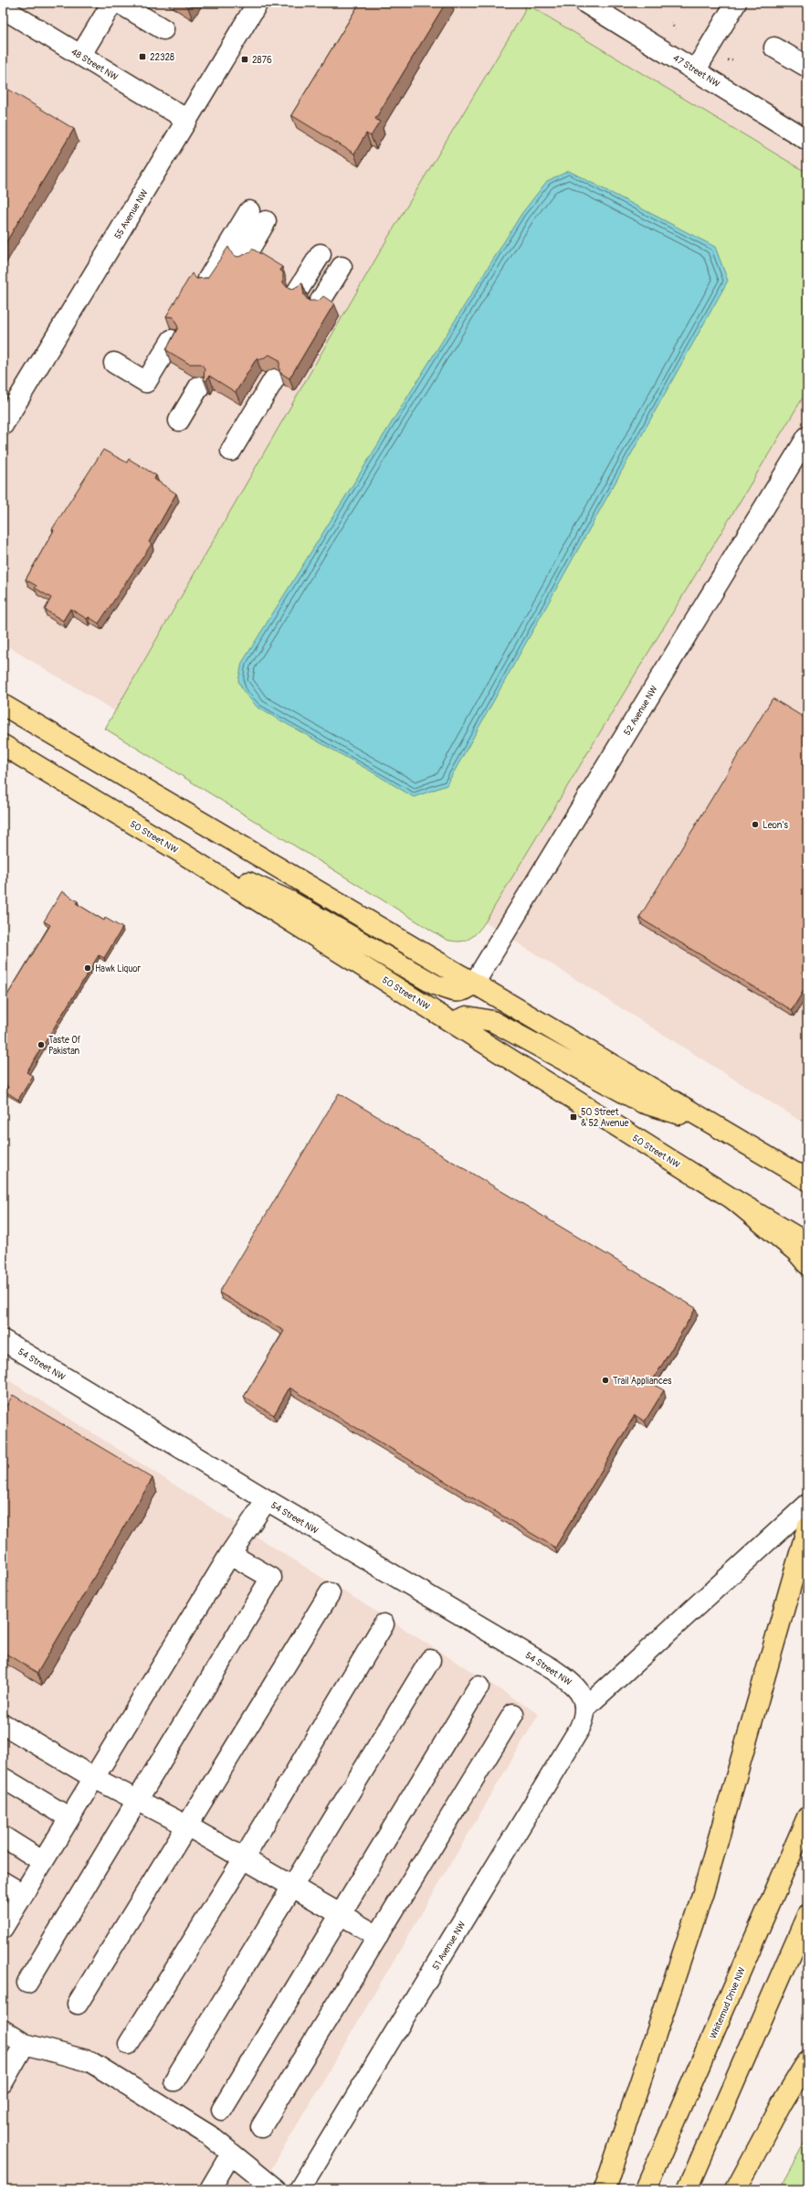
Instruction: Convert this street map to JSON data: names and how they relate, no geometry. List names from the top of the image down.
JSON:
{
  "streets": {
    "main road": ["50 Street NW", "Whitemud Drive NW"],
    "street": [
      "48 Street NW",
      "47 Street NW",
      "55 Avenue NW",
      "52 Avenue NW",
      "54 Street NW",
      "51 Avenue NW"
    ]
  },
  "crossings": [
    ["48 Street NW", "55 Avenue NW"],
    ["54 Street NW", "51 Avenue NW"]
  ],
  "places": {
    "transit": ["22328", "2876", "50 Street & 52 Avenue"],
    "other": [
      "Leon's",
      "Hawk Liquor",
      "Taste Of Pakistan",
      "Trail Appliances"
    ]
  }
}
